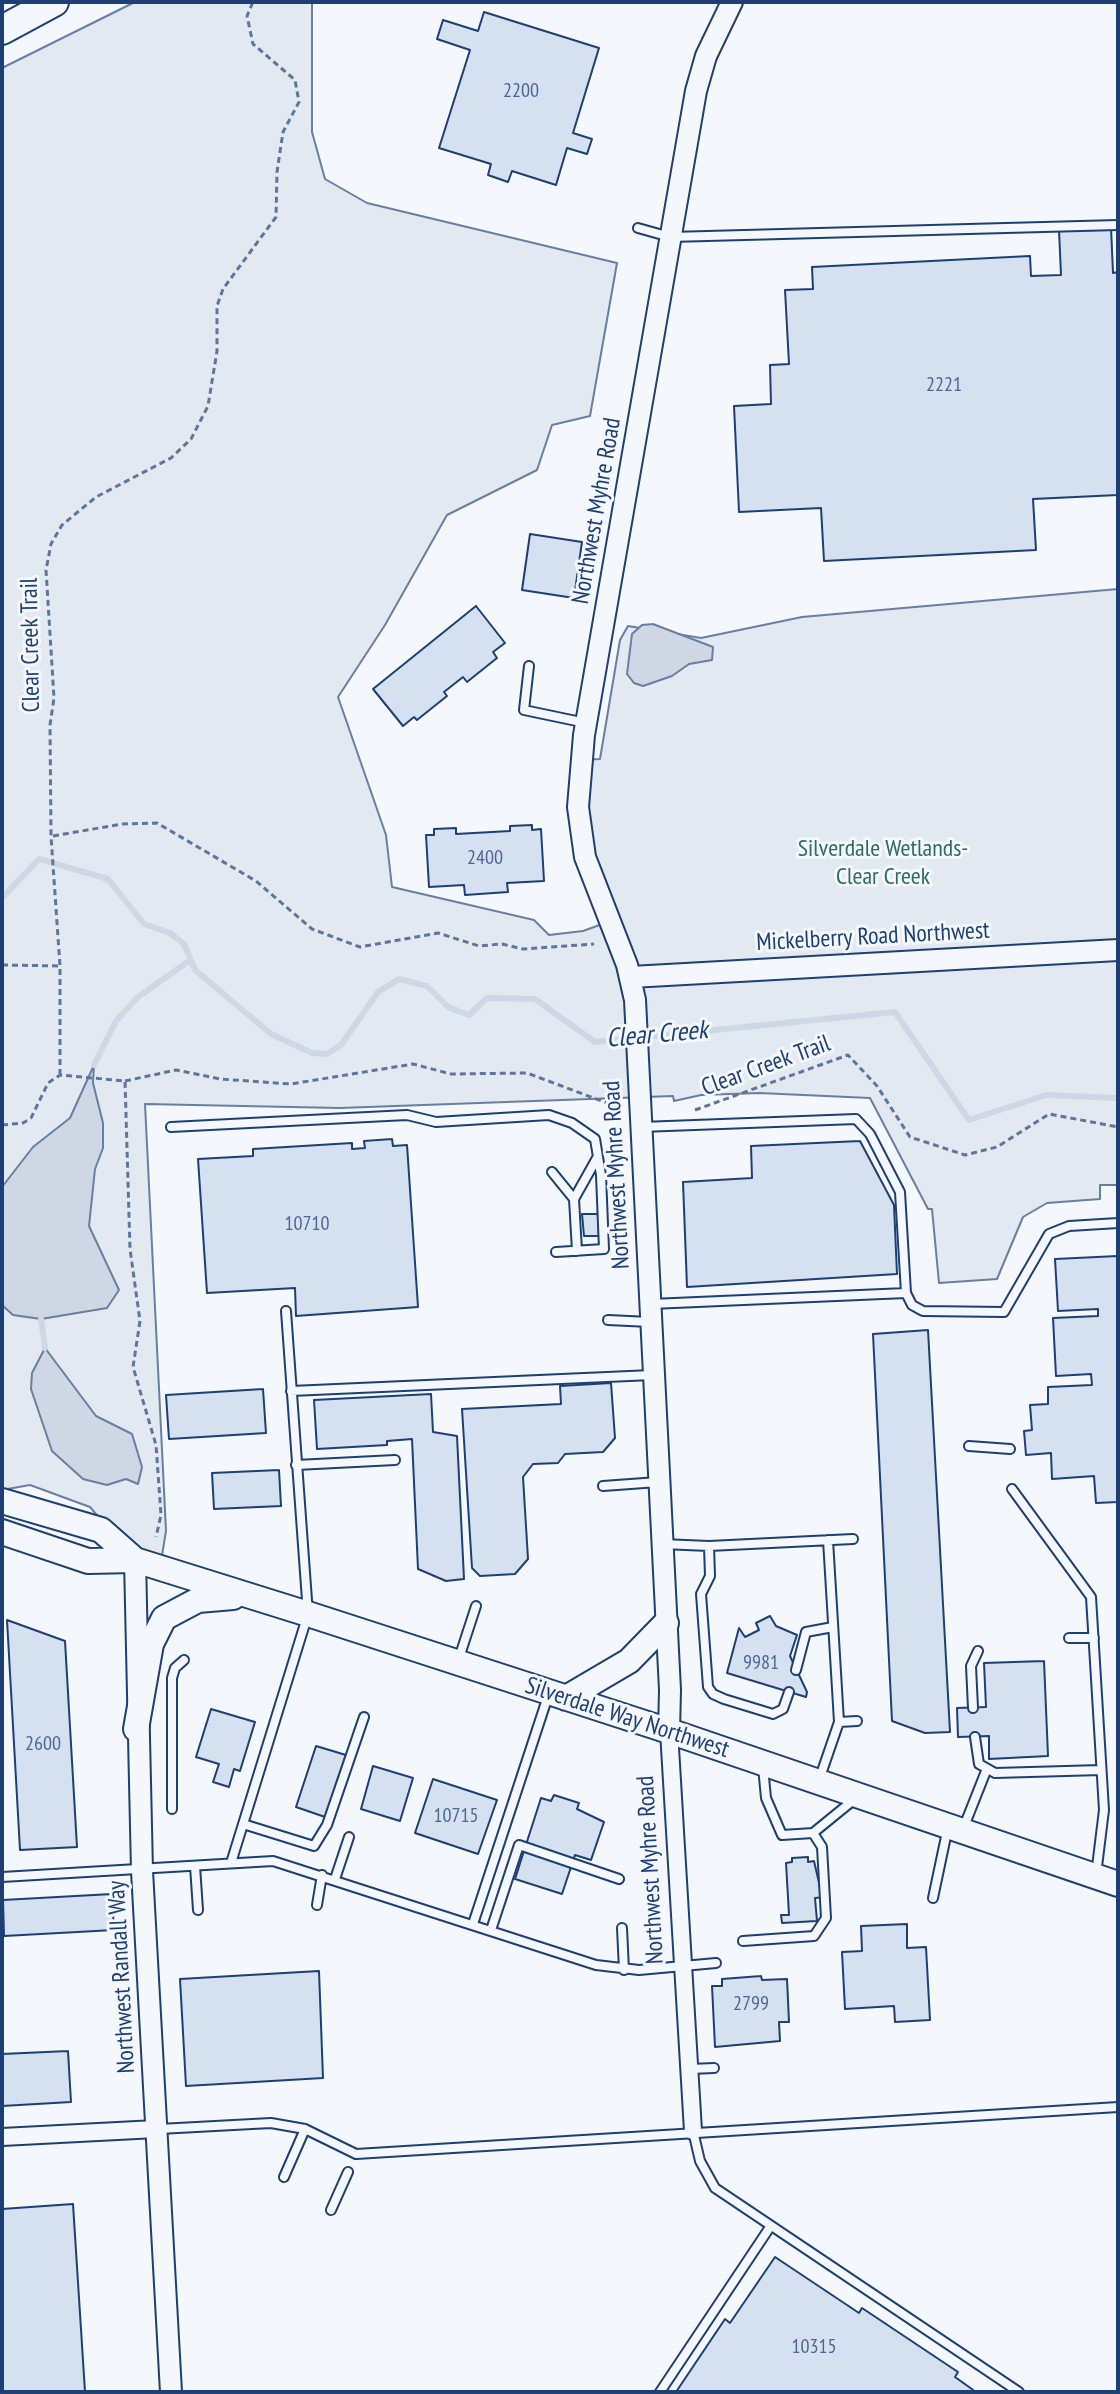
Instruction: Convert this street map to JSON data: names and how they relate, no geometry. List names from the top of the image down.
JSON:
{
  "streets": {
    "main road": ["Silverdale Way Northwest"],
    "street": ["Northwest Myhre Road", "Mickelberry Road Northwest", "Northwest Randall Way"],
    "path": ["Clear Creek Trail"]
  },
  "crossings": [
    ["Northwest Myhre Road", "Mickelberry Road Northwest"],
    ["Northwest Myhre Road", "Silverdale Way Northwest"],
    ["Silverdale Way Northwest", "Northwest Randall Way"]
  ],
  "water": ["Clear Creek"],
  "parks": ["Silverdale Wetlands- Clear Creek"],
  "house_numbers": [
    "2200",
    "2221",
    "2400",
    "10710",
    "9981",
    "2600",
    "10715",
    "2799",
    "10315"
  ]
}
